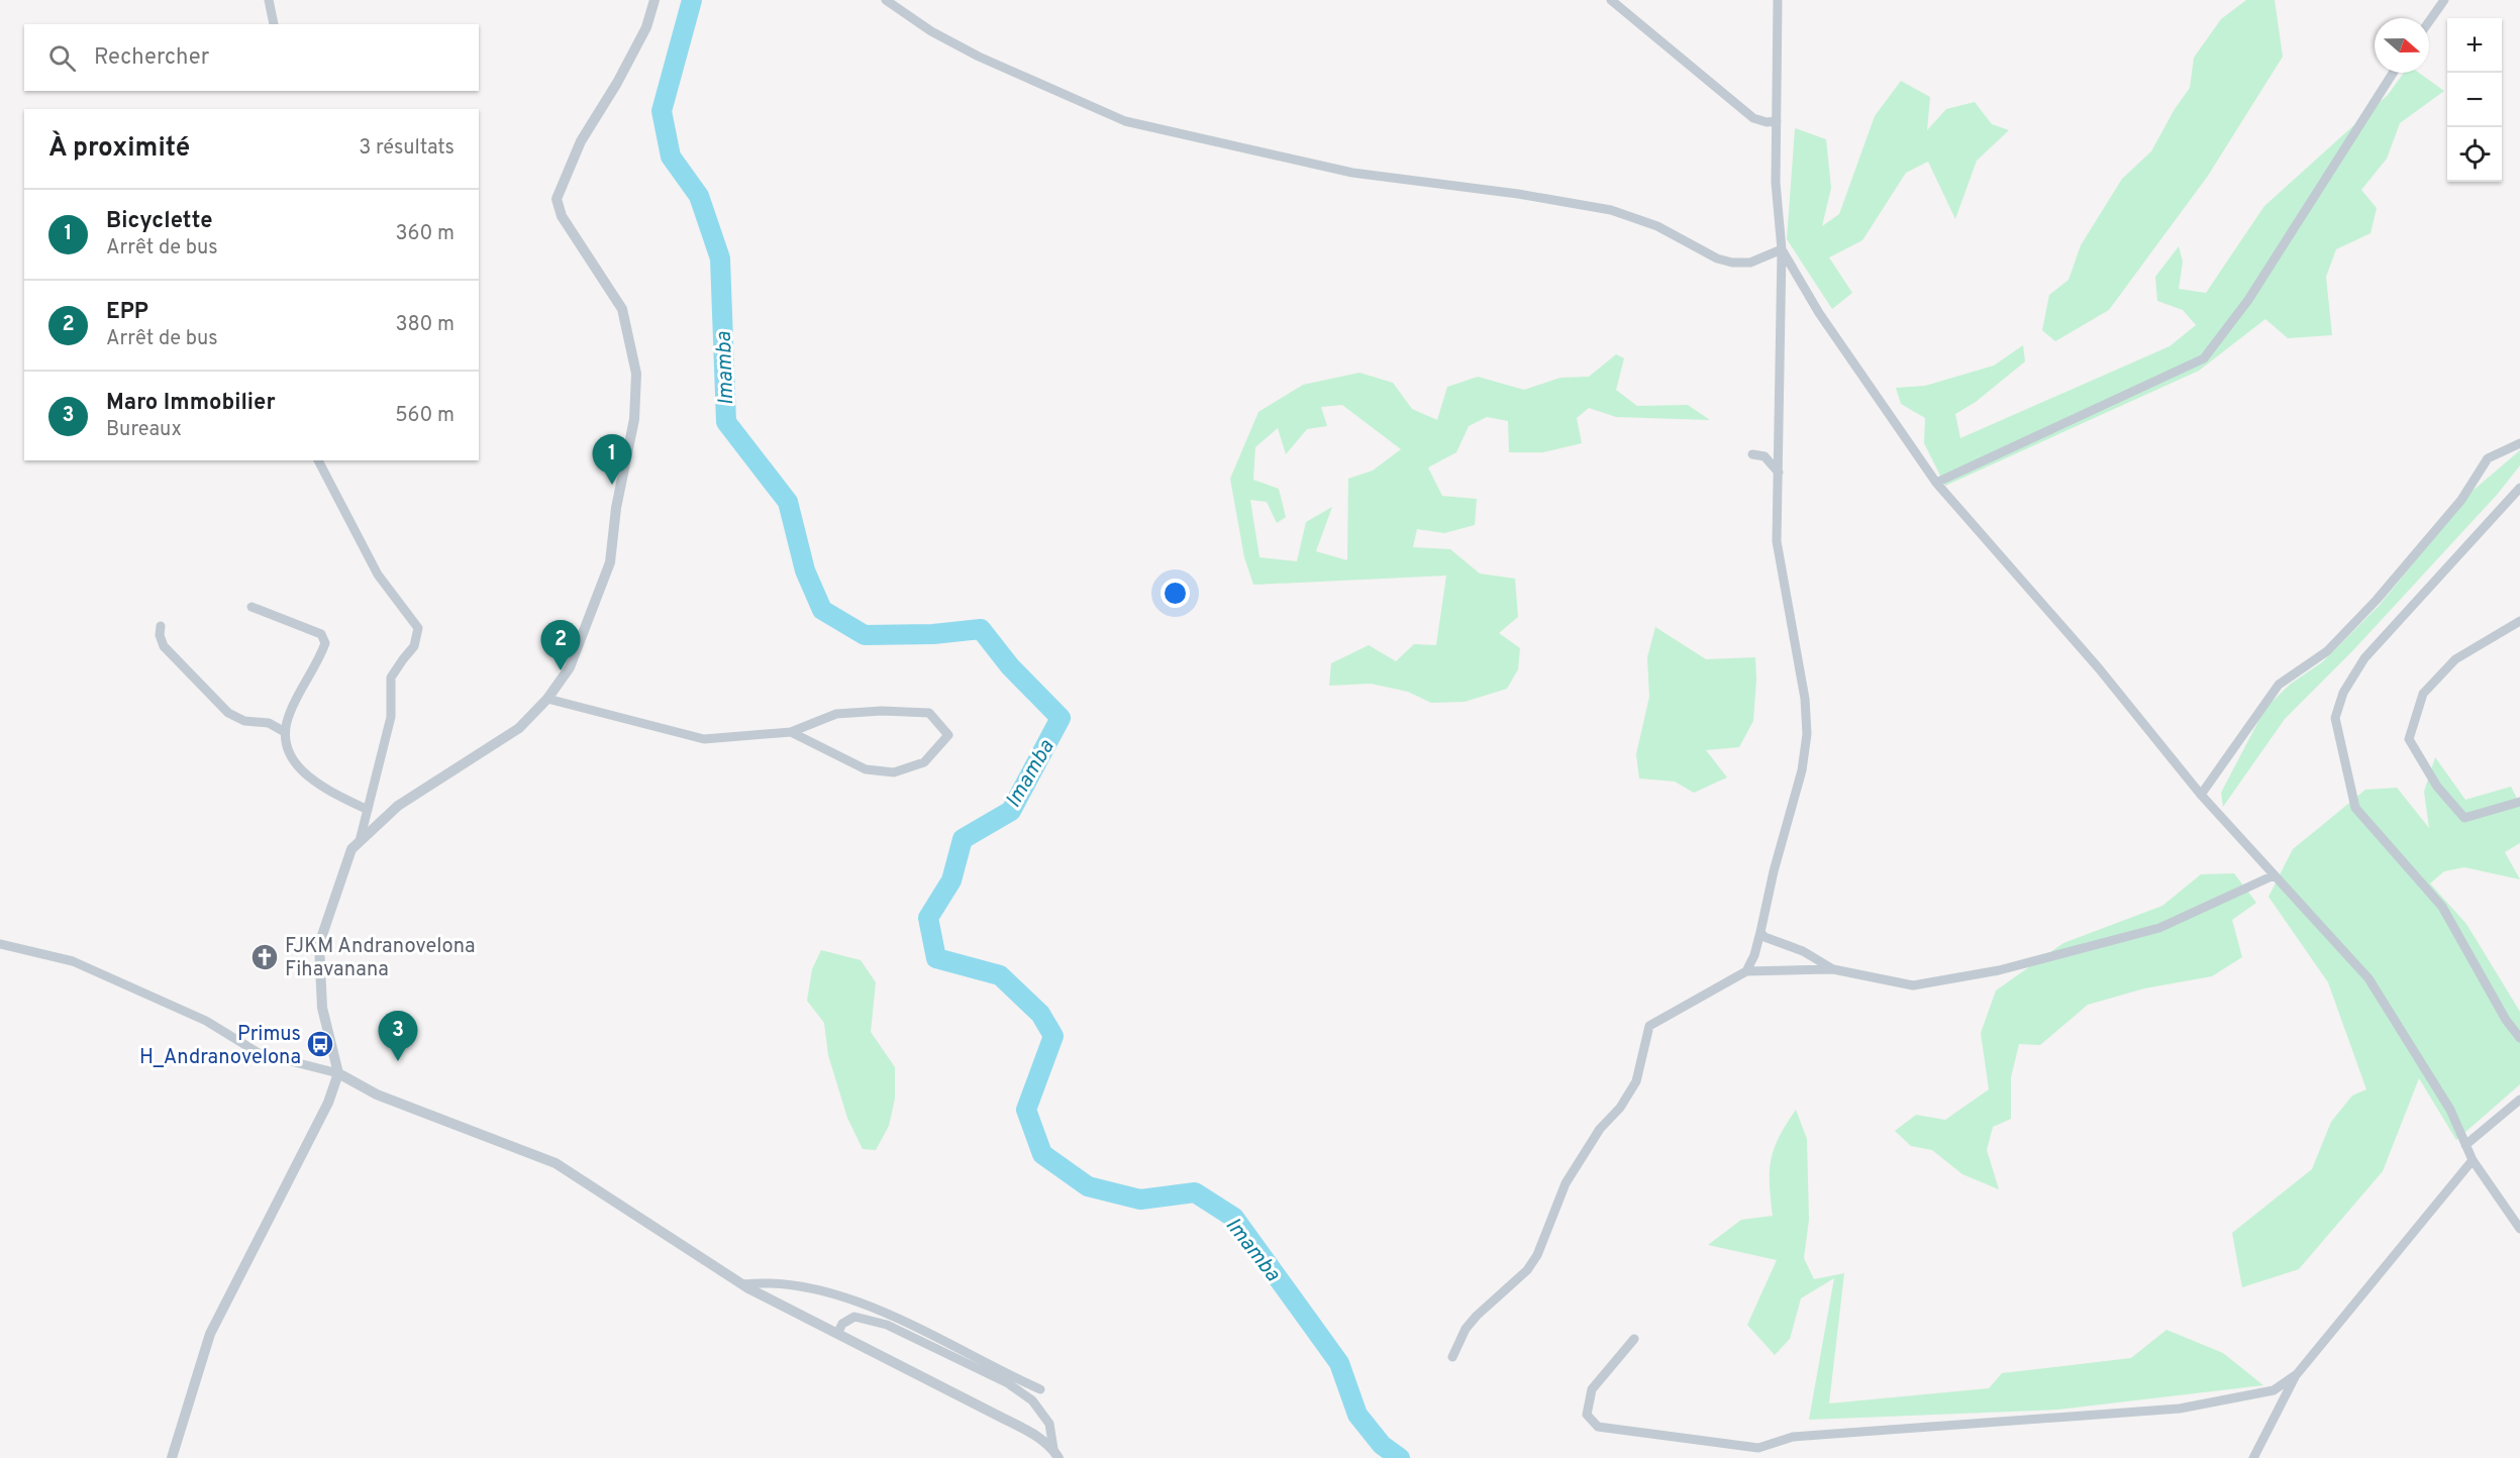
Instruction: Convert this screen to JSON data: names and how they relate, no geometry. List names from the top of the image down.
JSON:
{
  "water": ["Imamba"],
  "places": {
    "church": ["FJKM Andranovelona Fihavanana"],
    "bus stop": ["Primus H_Andranovelona"]
  },
  "north": "right",
  "page": {
    "map_buttons": ["+", "−"],
    "search": "Rechercher",
    "heading": ["À proximité", "3 résultats"],
    "list": [
      {
        "mark": "1",
        "name": "Bicyclette",
        "note": "Arrêt de bus",
        "value": "360 m"
      },
      {
        "mark": "2",
        "name": "EPP",
        "note": "Arrêt de bus",
        "value": "380 m"
      },
      {
        "mark": "3",
        "name": "Maro Immobilier",
        "note": "Bureaux",
        "value": "560 m"
      }
    ],
    "pins": ["1", "2", "3"]
  }
}
